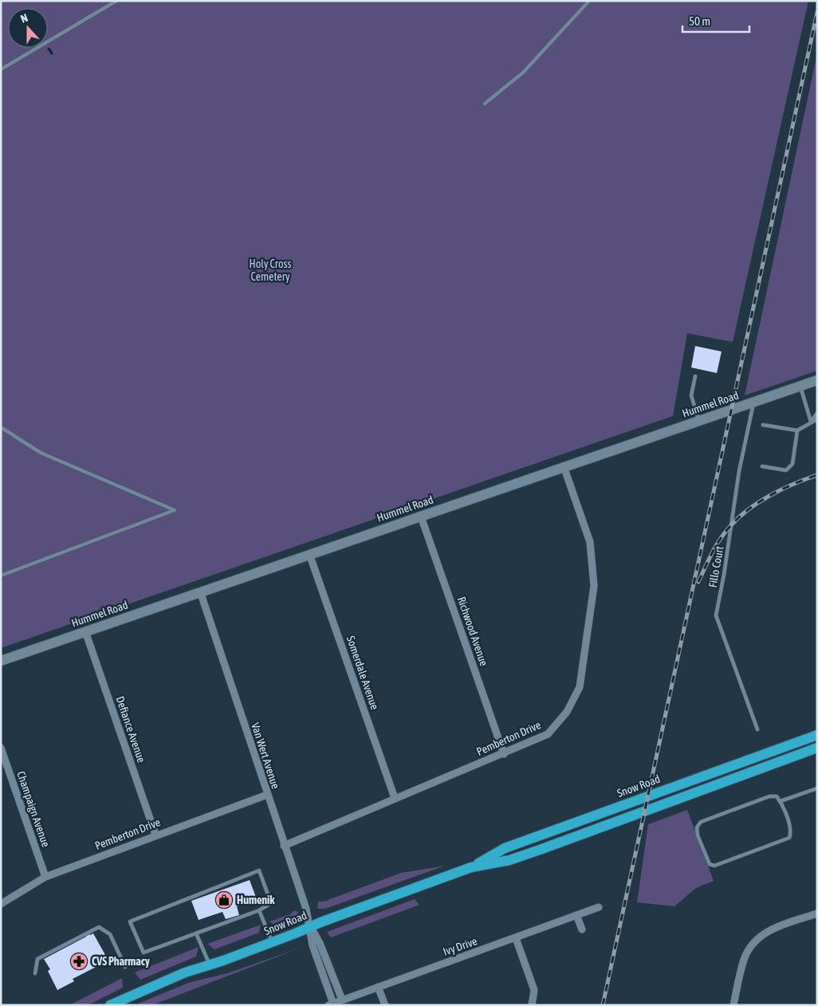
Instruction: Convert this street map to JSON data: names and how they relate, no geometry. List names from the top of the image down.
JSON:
{
  "streets": {
    "main road": ["Snow Road"],
    "street": [
      "Hummel Road",
      "Richwood Avenue",
      "Somerdale Avenue",
      "Defiance Avenue",
      "Pemberton Drive",
      "Van Wert Avenue",
      "Champaign Avenue",
      "Ivy Drive"
    ],
    "lane": ["Fillo Court"]
  },
  "crossings": [
    ["Hummel Road", "Fillo Court"],
    ["Hummel Road", "Richwood Avenue"],
    ["Hummel Road", "Somerdale Avenue"],
    ["Hummel Road", "Defiance Avenue"],
    ["Hummel Road", "Pemberton Drive"],
    ["Hummel Road", "Van Wert Avenue"],
    ["Richwood Avenue", "Pemberton Drive"],
    ["Somerdale Avenue", "Pemberton Drive"],
    ["Defiance Avenue", "Pemberton Drive"],
    ["Pemberton Drive", "Van Wert Avenue"],
    ["Pemberton Drive", "Champaign Avenue"],
    ["Van Wert Avenue", "Snow Road"],
    ["Van Wert Avenue", "Ivy Drive"]
  ],
  "parks": ["Holy Cross Cemetery"],
  "places": {
    "shop": ["Humenik"],
    "pharmacy": ["CVS Pharmacy"]
  },
  "scale_bar": "50 m",
  "north": "top"
}
